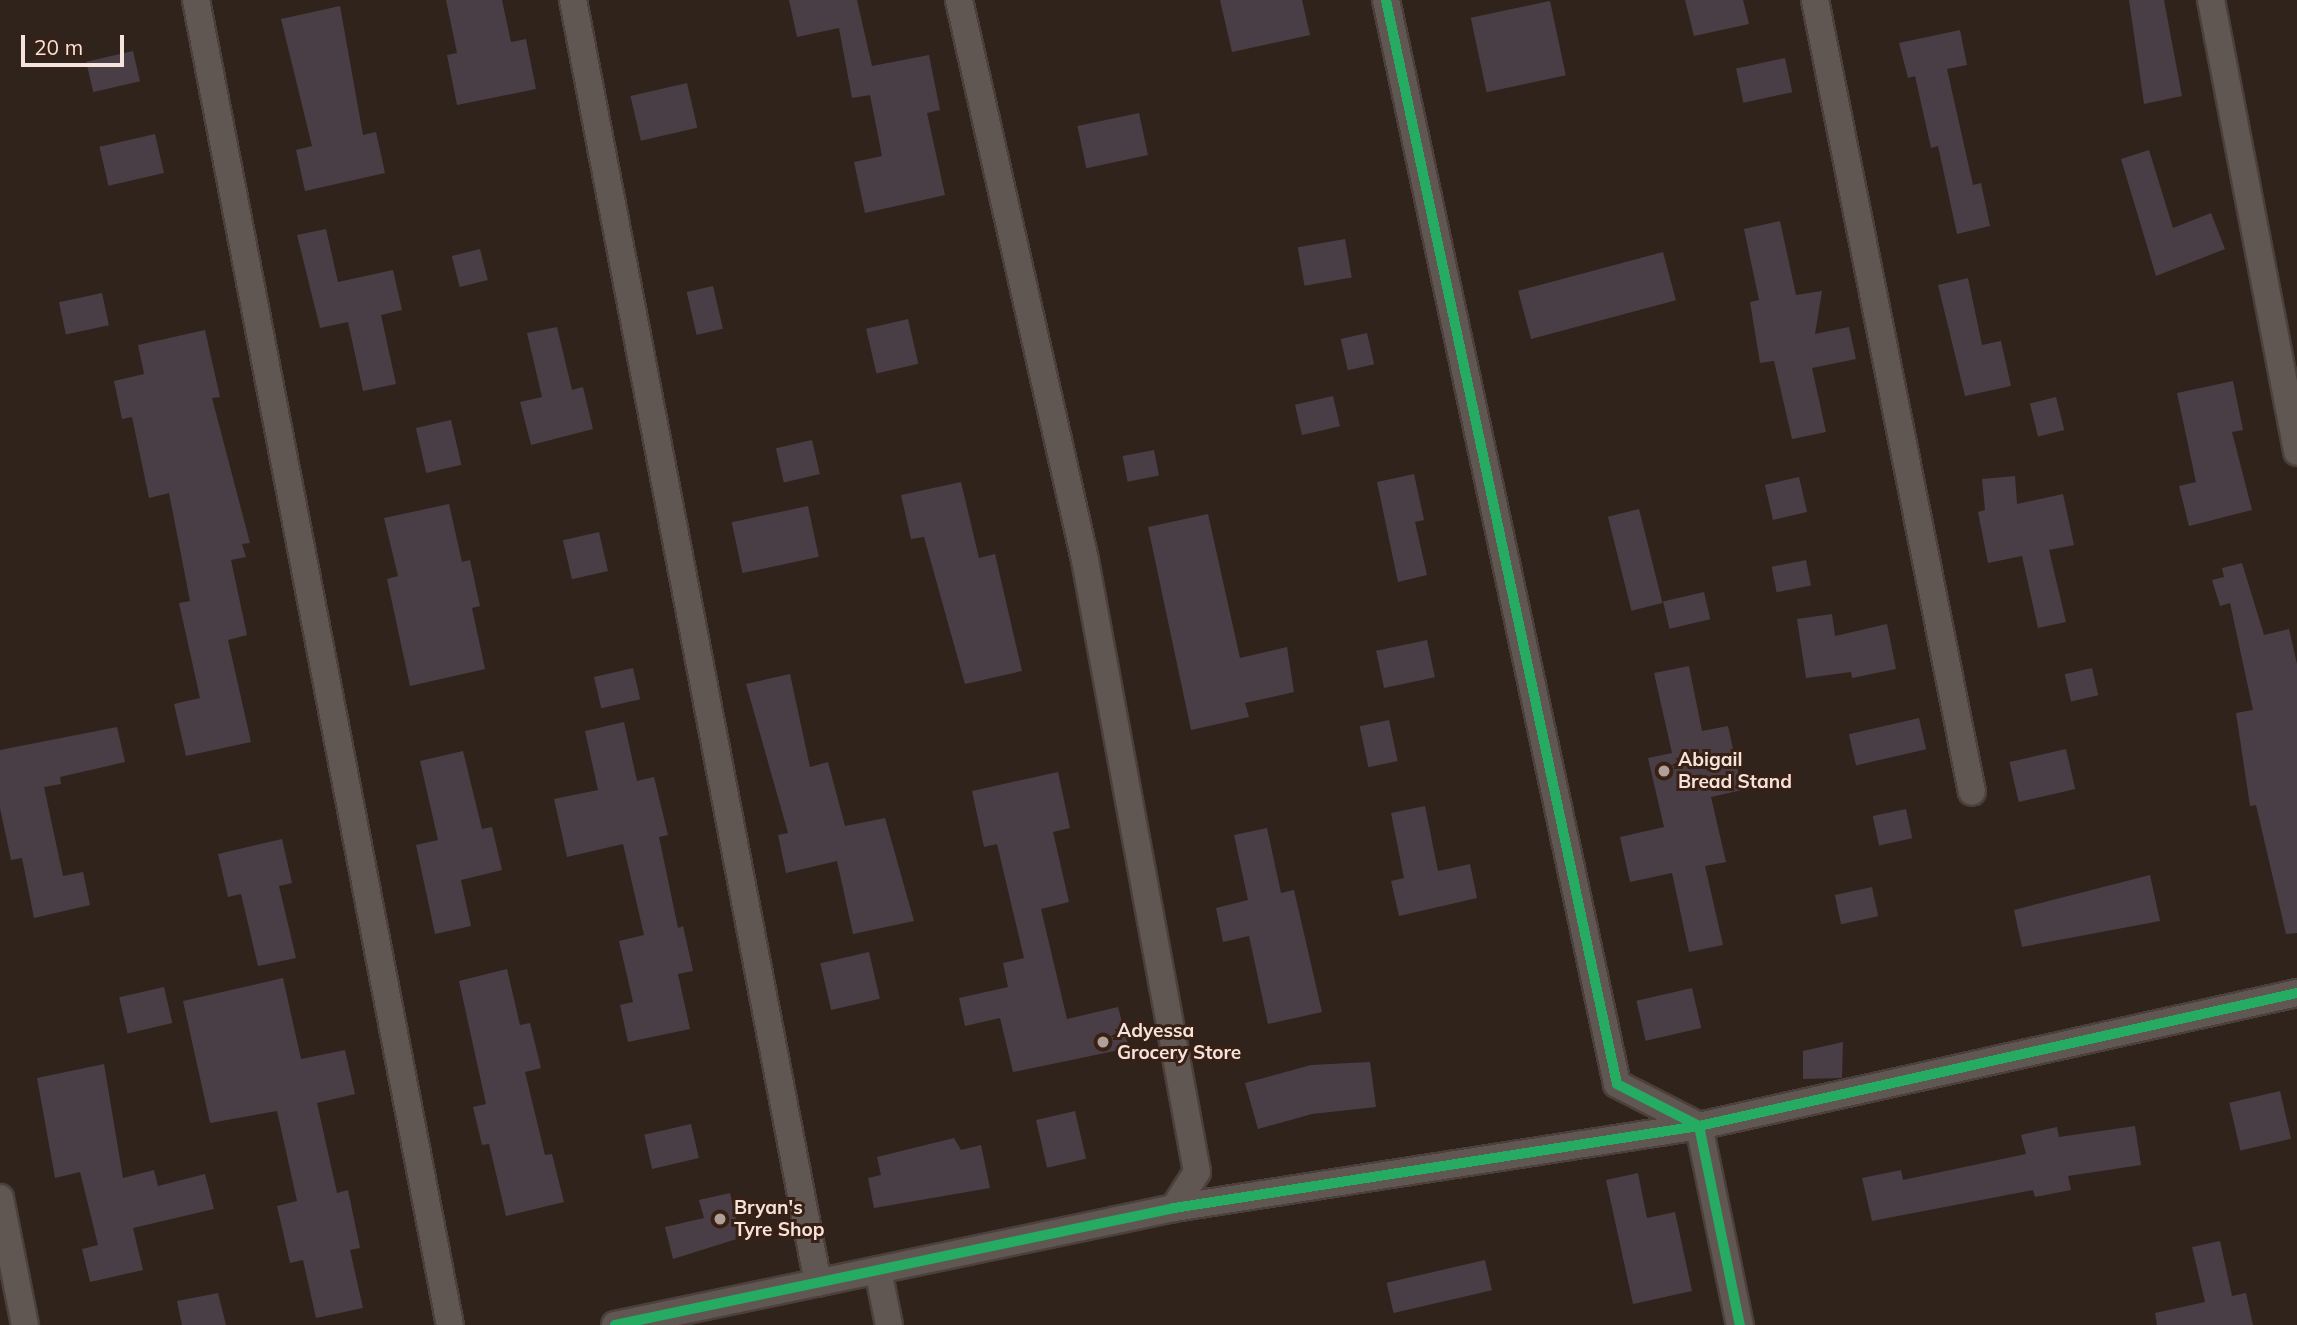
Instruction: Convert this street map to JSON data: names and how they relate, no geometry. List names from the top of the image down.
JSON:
{
  "places": ["Abigail Bread Stand", "Adyessa Grocery Store", "Bryan's Tyre Shop"],
  "scale_bar": "20 m"
}
